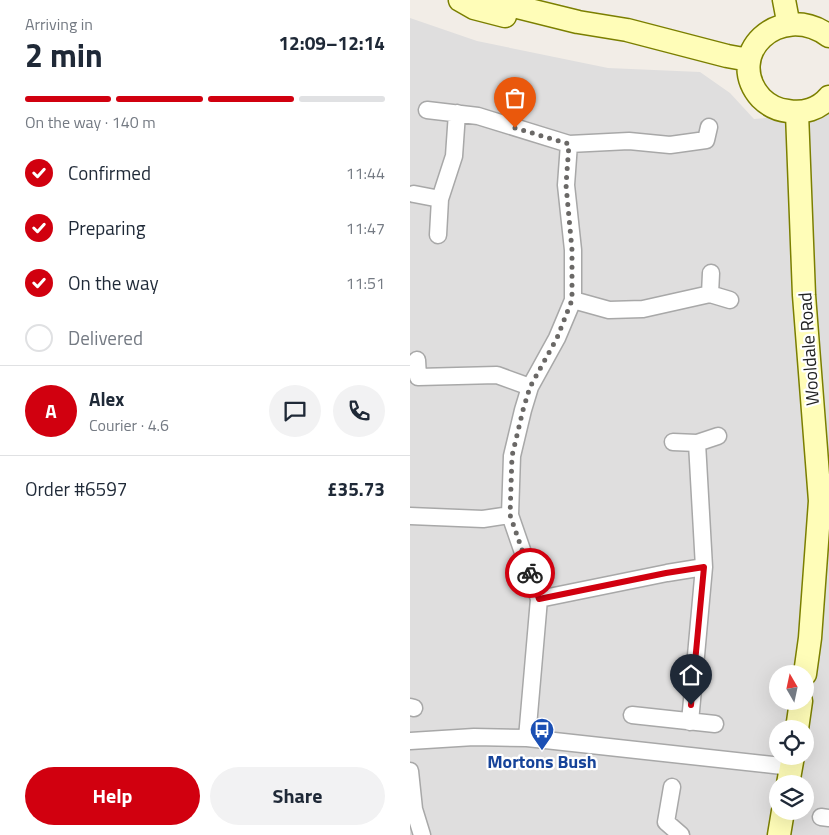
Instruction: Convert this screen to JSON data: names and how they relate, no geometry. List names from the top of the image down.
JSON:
{
  "streets": {
    "main road": ["Wooldale Road"]
  },
  "places": {
    "bus stop": ["Mortons Bush"]
  },
  "north": "top",
  "page": {
    "heading": ["2 min", "Arriving in", "12:09–12:14"],
    "panel": [
      "Alex",
      "Courier · 4.6",
      "Order #6597",
      "£35.73"
    ],
    "bar": "On the way · 140 m",
    "list": [
      ["Confirmed", "11:44"],
      ["Preparing", "11:47"],
      ["On the way", "11:51"],
      "Delivered"
    ],
    "round": "A",
    "buttons": ["Help", "Share"]
  }
}
